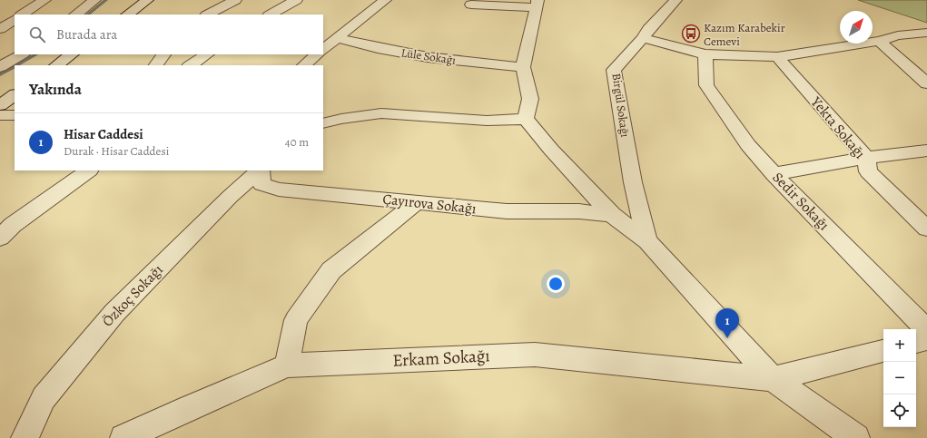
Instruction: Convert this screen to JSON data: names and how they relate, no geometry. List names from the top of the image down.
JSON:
{
  "streets": {
    "street": [
      "Lüle Sokağı",
      "Birgül Sokağı",
      "Yekta Sokağı",
      "Sedir Sokağı",
      "Çayırova Sokağı",
      "Özkoç Sokağı",
      "Erkam Sokağı"
    ]
  },
  "places": {
    "bus stop": ["Kazım Karabekir Cemevi"]
  },
  "north": "top right",
  "page": {
    "search": "Burada ara",
    "heading": "Yakında",
    "list": [
      {
        "mark": "1",
        "name": "Hisar Caddesi",
        "note": "Durak · Hisar Caddesi",
        "value": "40 m"
      }
    ],
    "pins": "1",
    "map_buttons": ["+", "−"]
  }
}
